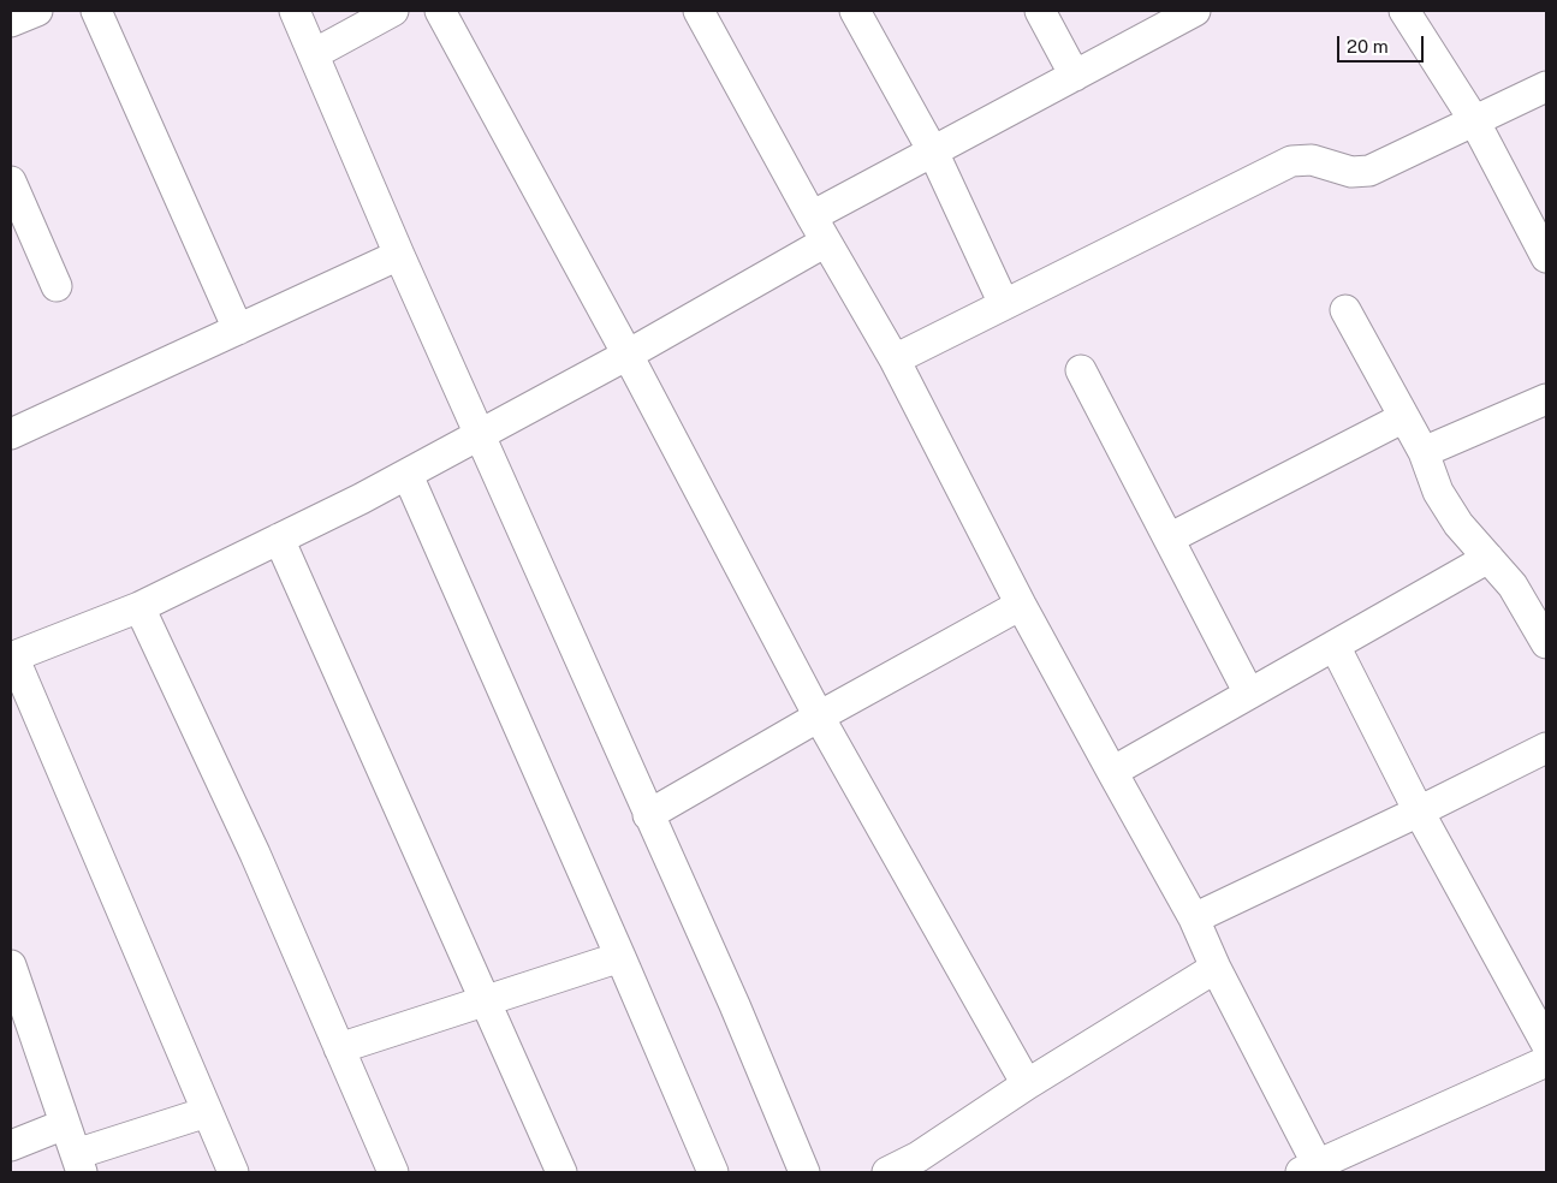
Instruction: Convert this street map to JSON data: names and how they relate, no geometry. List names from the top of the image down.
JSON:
{
  "scale_bar": "20 m"
}
